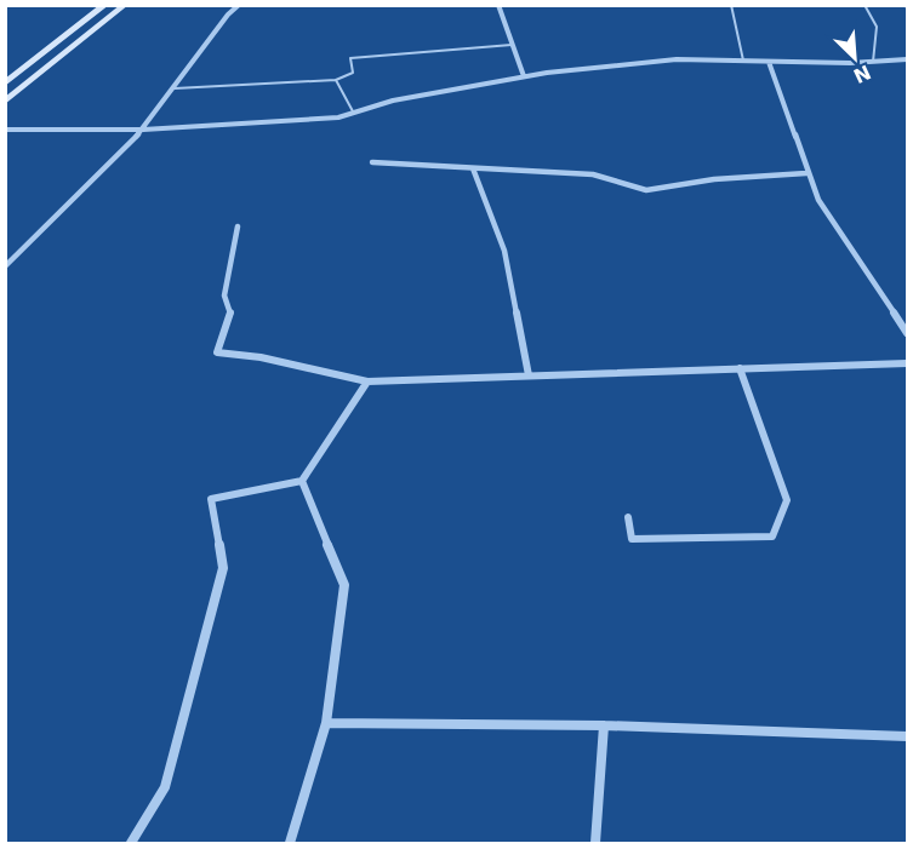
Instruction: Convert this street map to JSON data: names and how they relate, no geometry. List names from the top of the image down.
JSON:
{
  "north": "bottom right"
}
